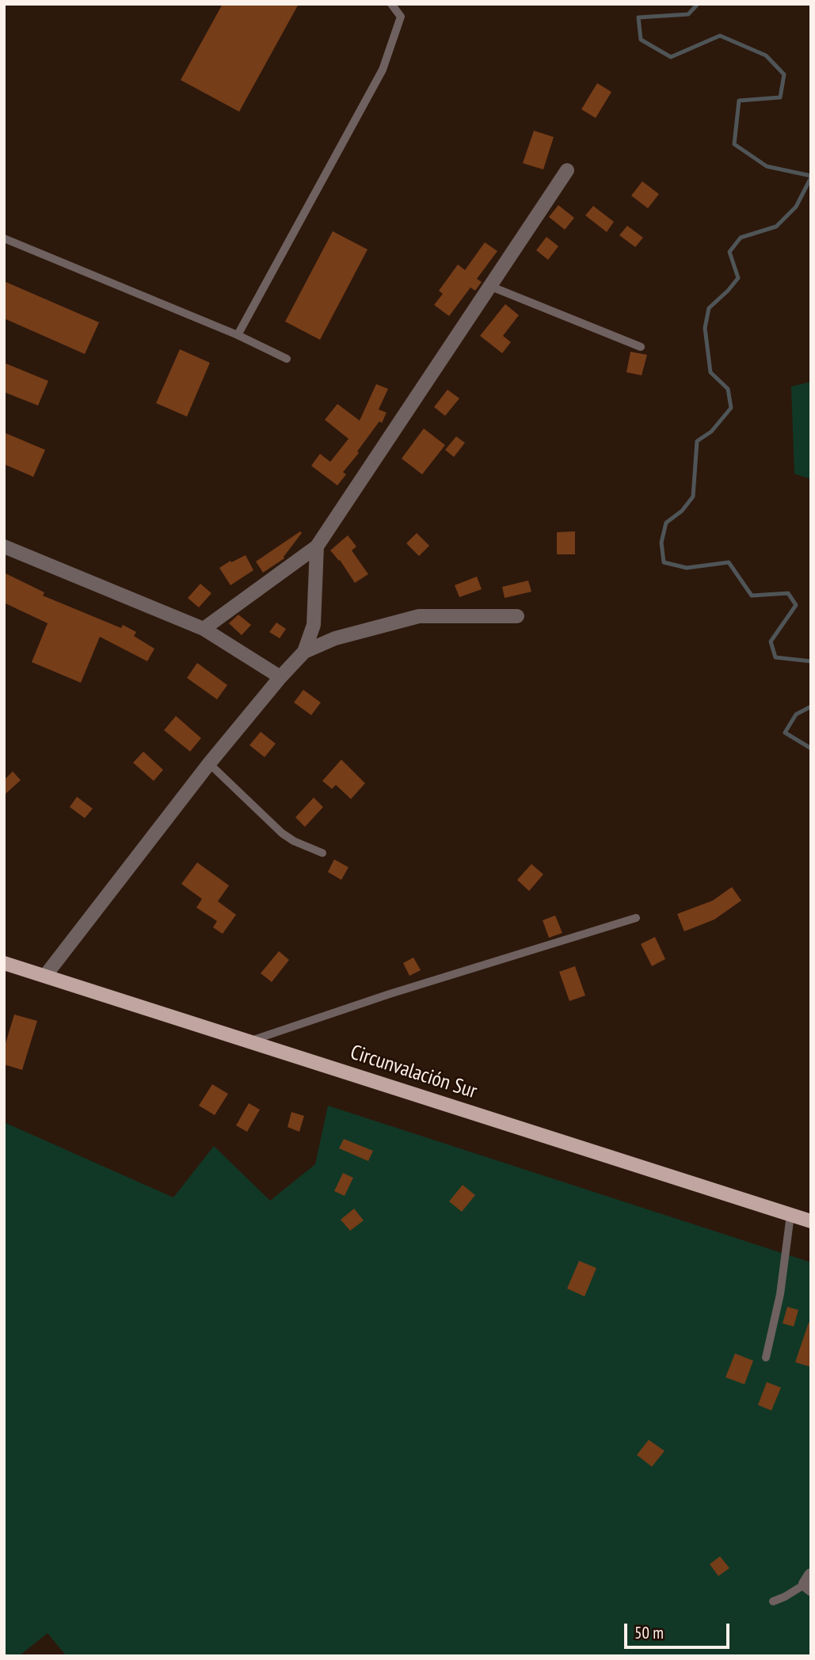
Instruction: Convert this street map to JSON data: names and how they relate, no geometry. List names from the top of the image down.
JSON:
{
  "streets": {
    "main road": ["Circunvalación Sur"]
  },
  "scale_bar": "50 m"
}
